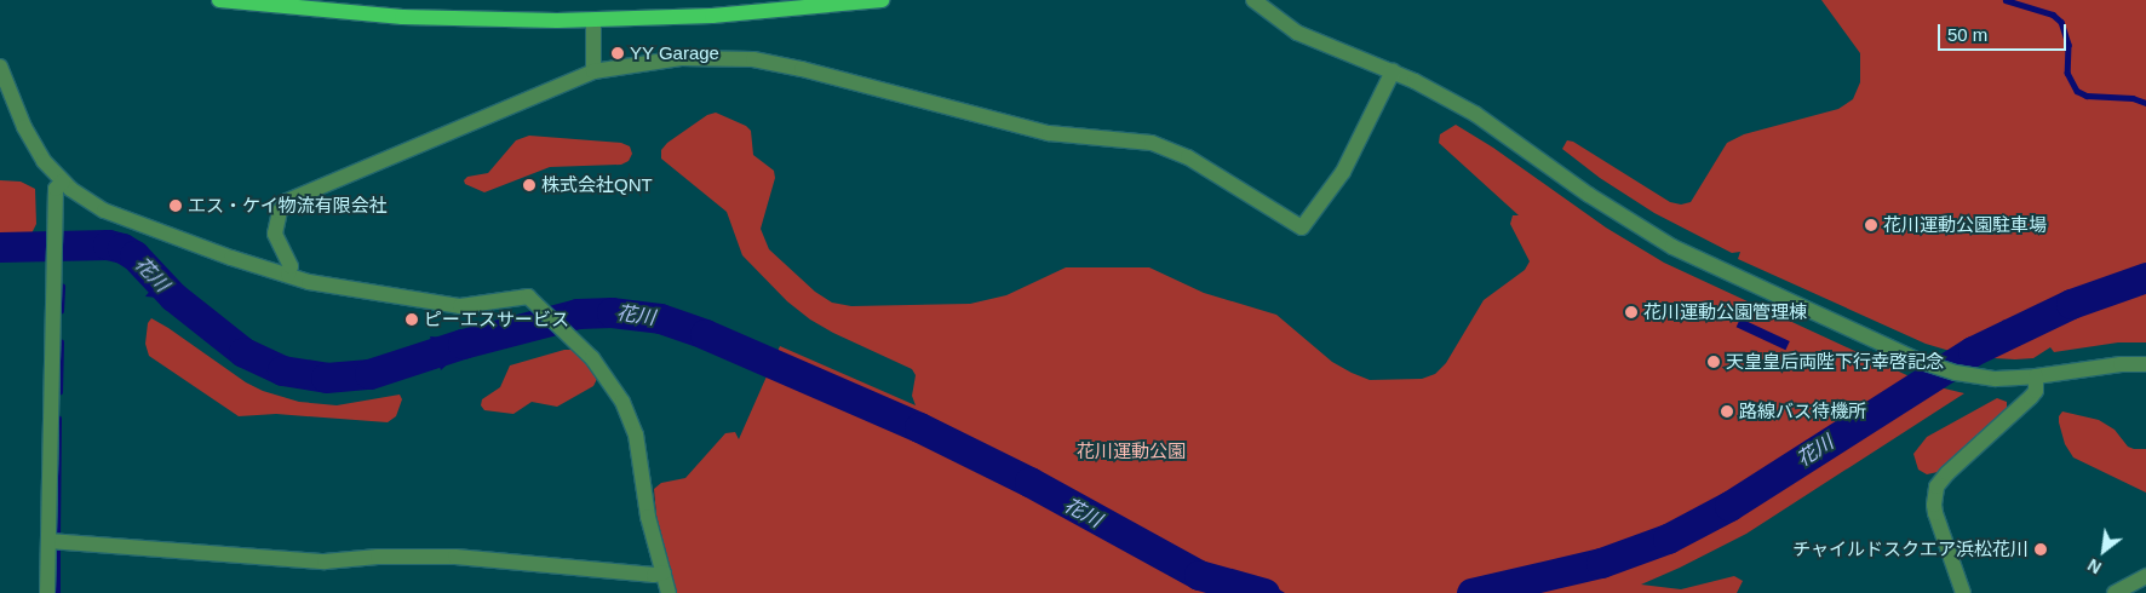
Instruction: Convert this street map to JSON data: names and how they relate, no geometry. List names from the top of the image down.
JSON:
{
  "water": ["花川"],
  "parks": ["花川運動公園"],
  "places": [
    "YY Garage",
    "株式会社QNT",
    "エス・ケイ物流有限会社",
    "花川運動公園駐車場",
    "花川運動公園管理棟",
    "ピーエスサービス",
    "天皇皇后両陛下行幸啓記念",
    "路線バス待機所",
    "チャイルドスクエア浜松花川"
  ],
  "scale_bar": "50 m",
  "north": "bottom left"
}
